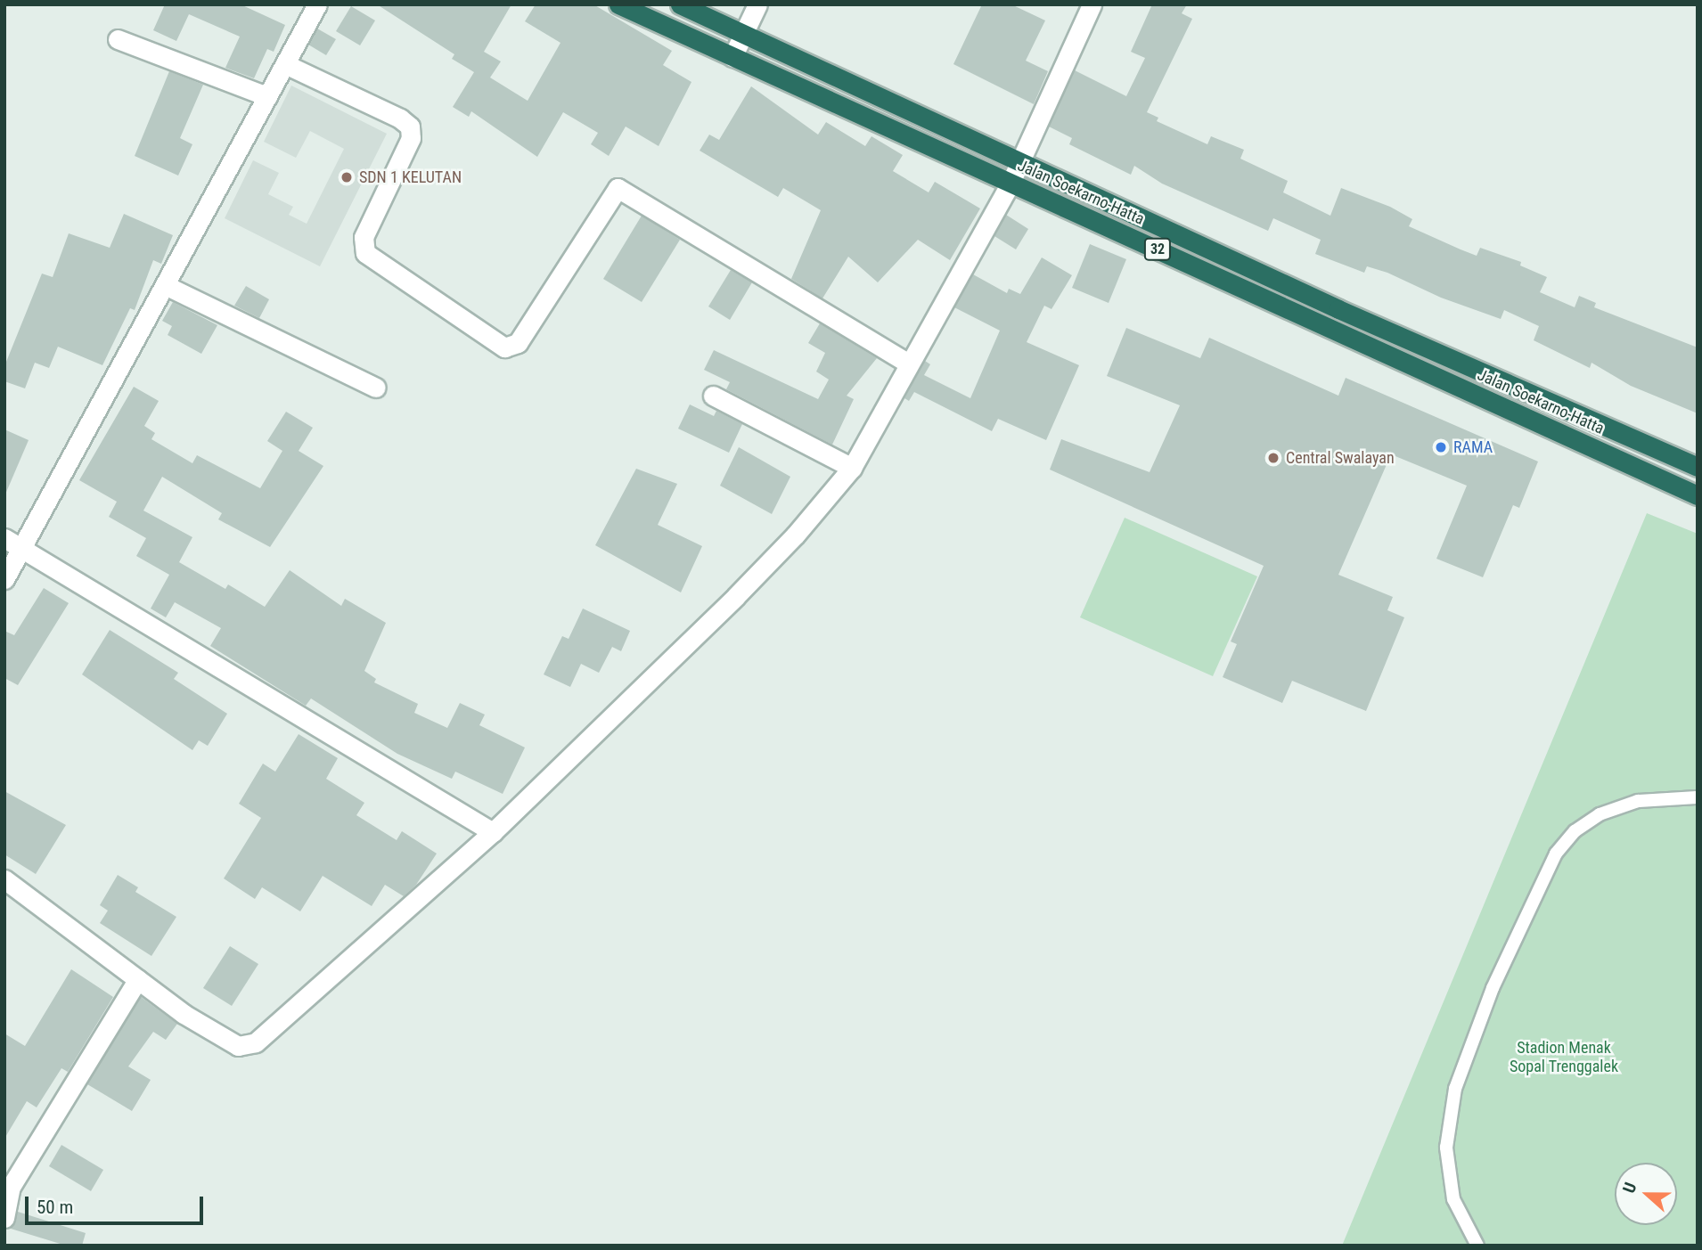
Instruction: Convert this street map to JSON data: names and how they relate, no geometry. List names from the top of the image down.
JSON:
{
  "streets": {
    "highway": ["Jalan Soekarno-Hatta", "32"]
  },
  "parks": ["Stadion Menak Sopal Trenggalek"],
  "places": ["SDN 1 KELUTAN", "RAMA", "Central Swalayan"],
  "scale_bar": "50 m",
  "north": "left"
}
